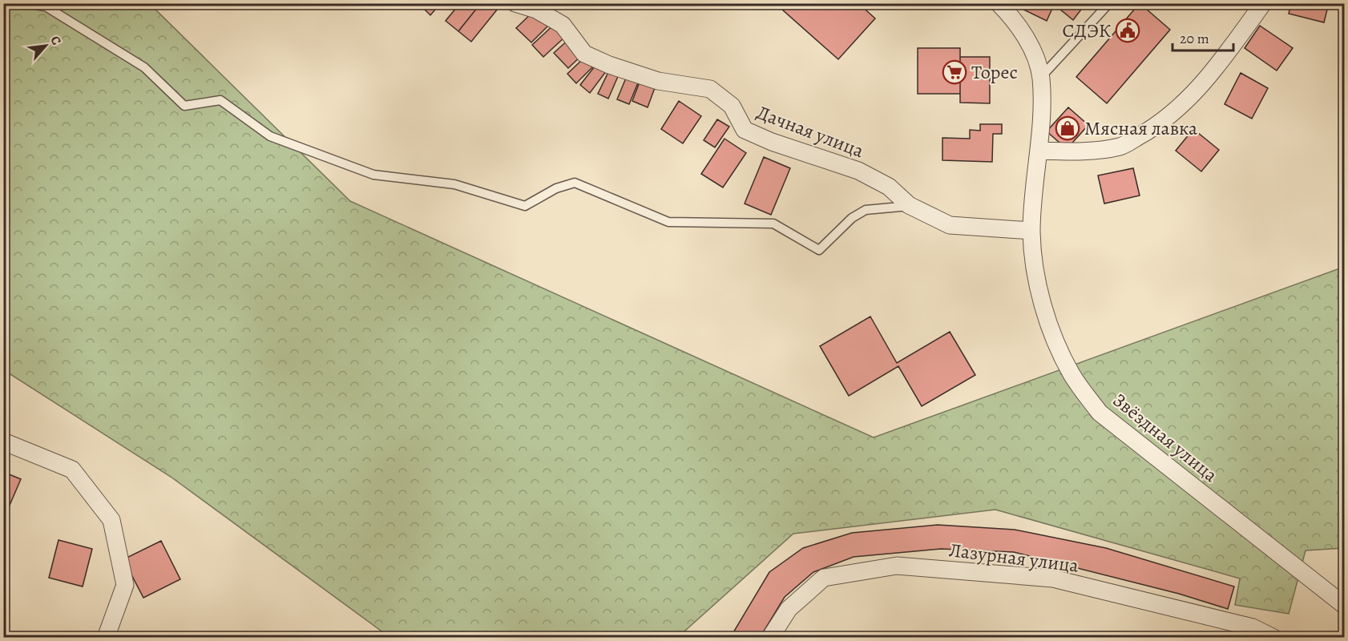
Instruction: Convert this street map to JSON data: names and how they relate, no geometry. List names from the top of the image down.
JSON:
{
  "streets": {
    "street": ["Дачная улица", "Звёздная улица", "Лазурная улица"]
  },
  "crossings": [
    ["Дачная улица", "Звёздная улица"]
  ],
  "places": {
    "public building": ["СДЭК"],
    "supermarket": ["Торес"],
    "shop": ["Мясная лавка"]
  },
  "scale_bar": "20 m",
  "north": "top right"
}
